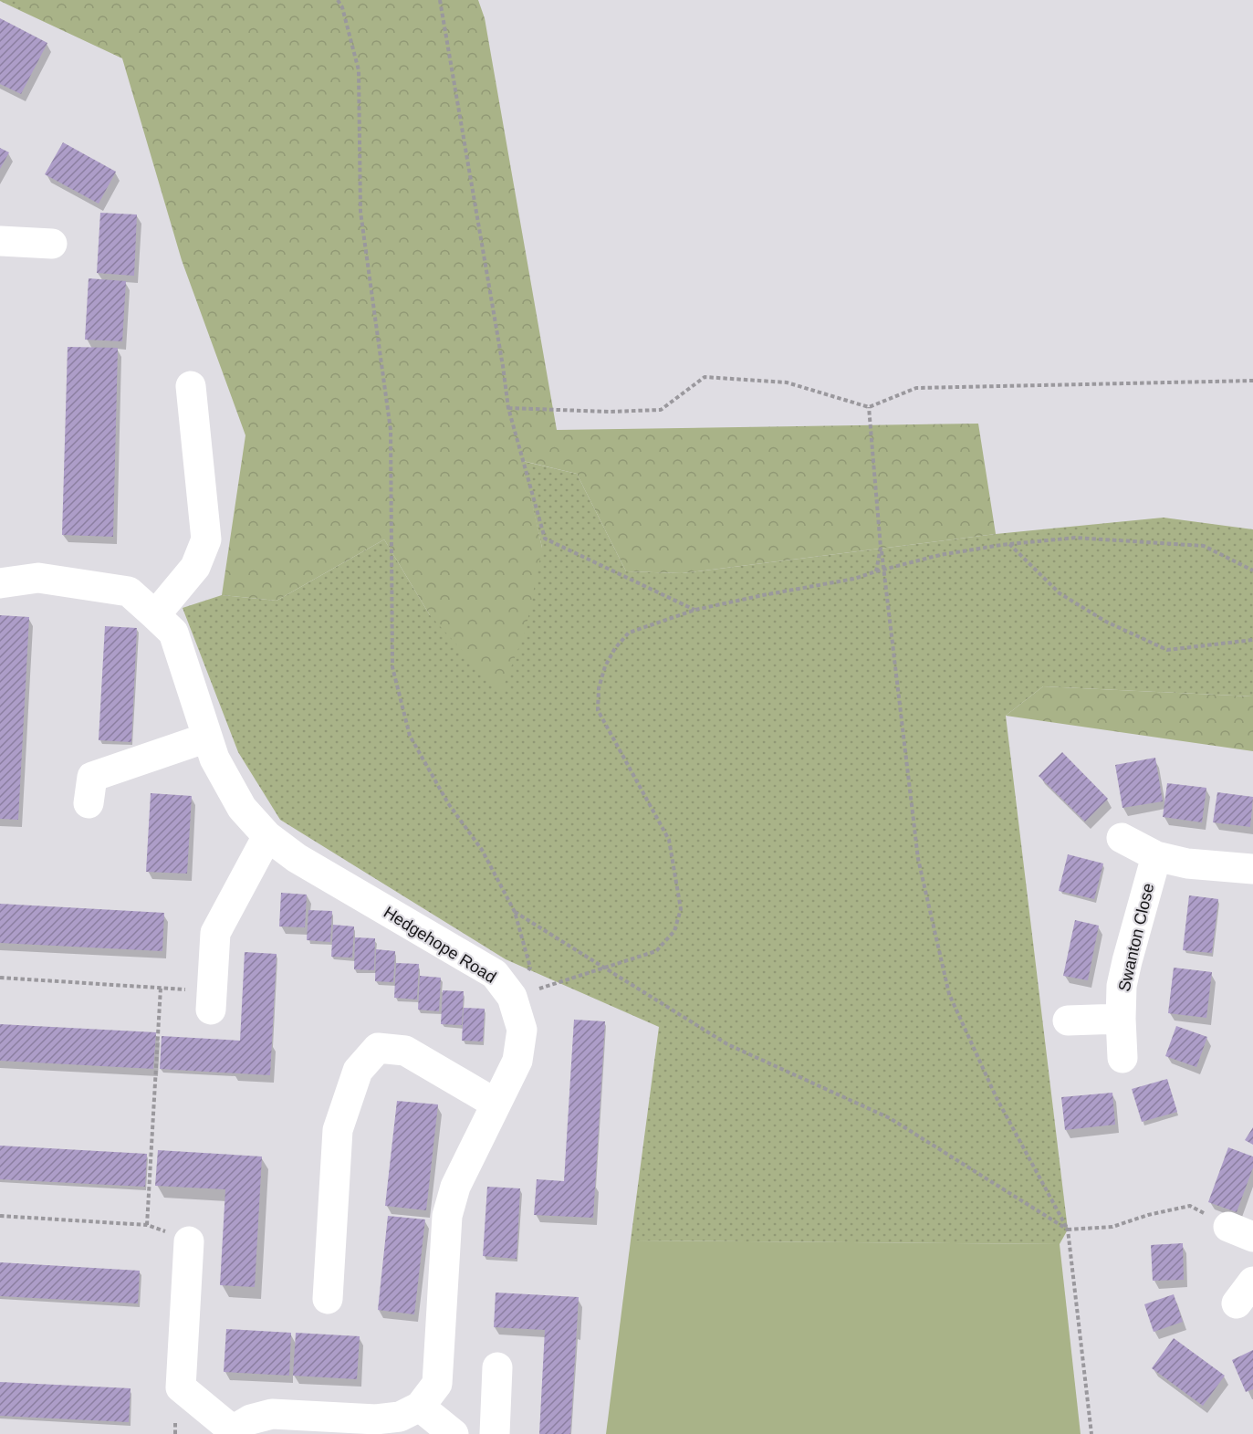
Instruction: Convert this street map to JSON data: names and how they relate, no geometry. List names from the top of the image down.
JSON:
{
  "streets": {
    "street": ["Swanton Close", "Hedgehope Road"]
  }
}
